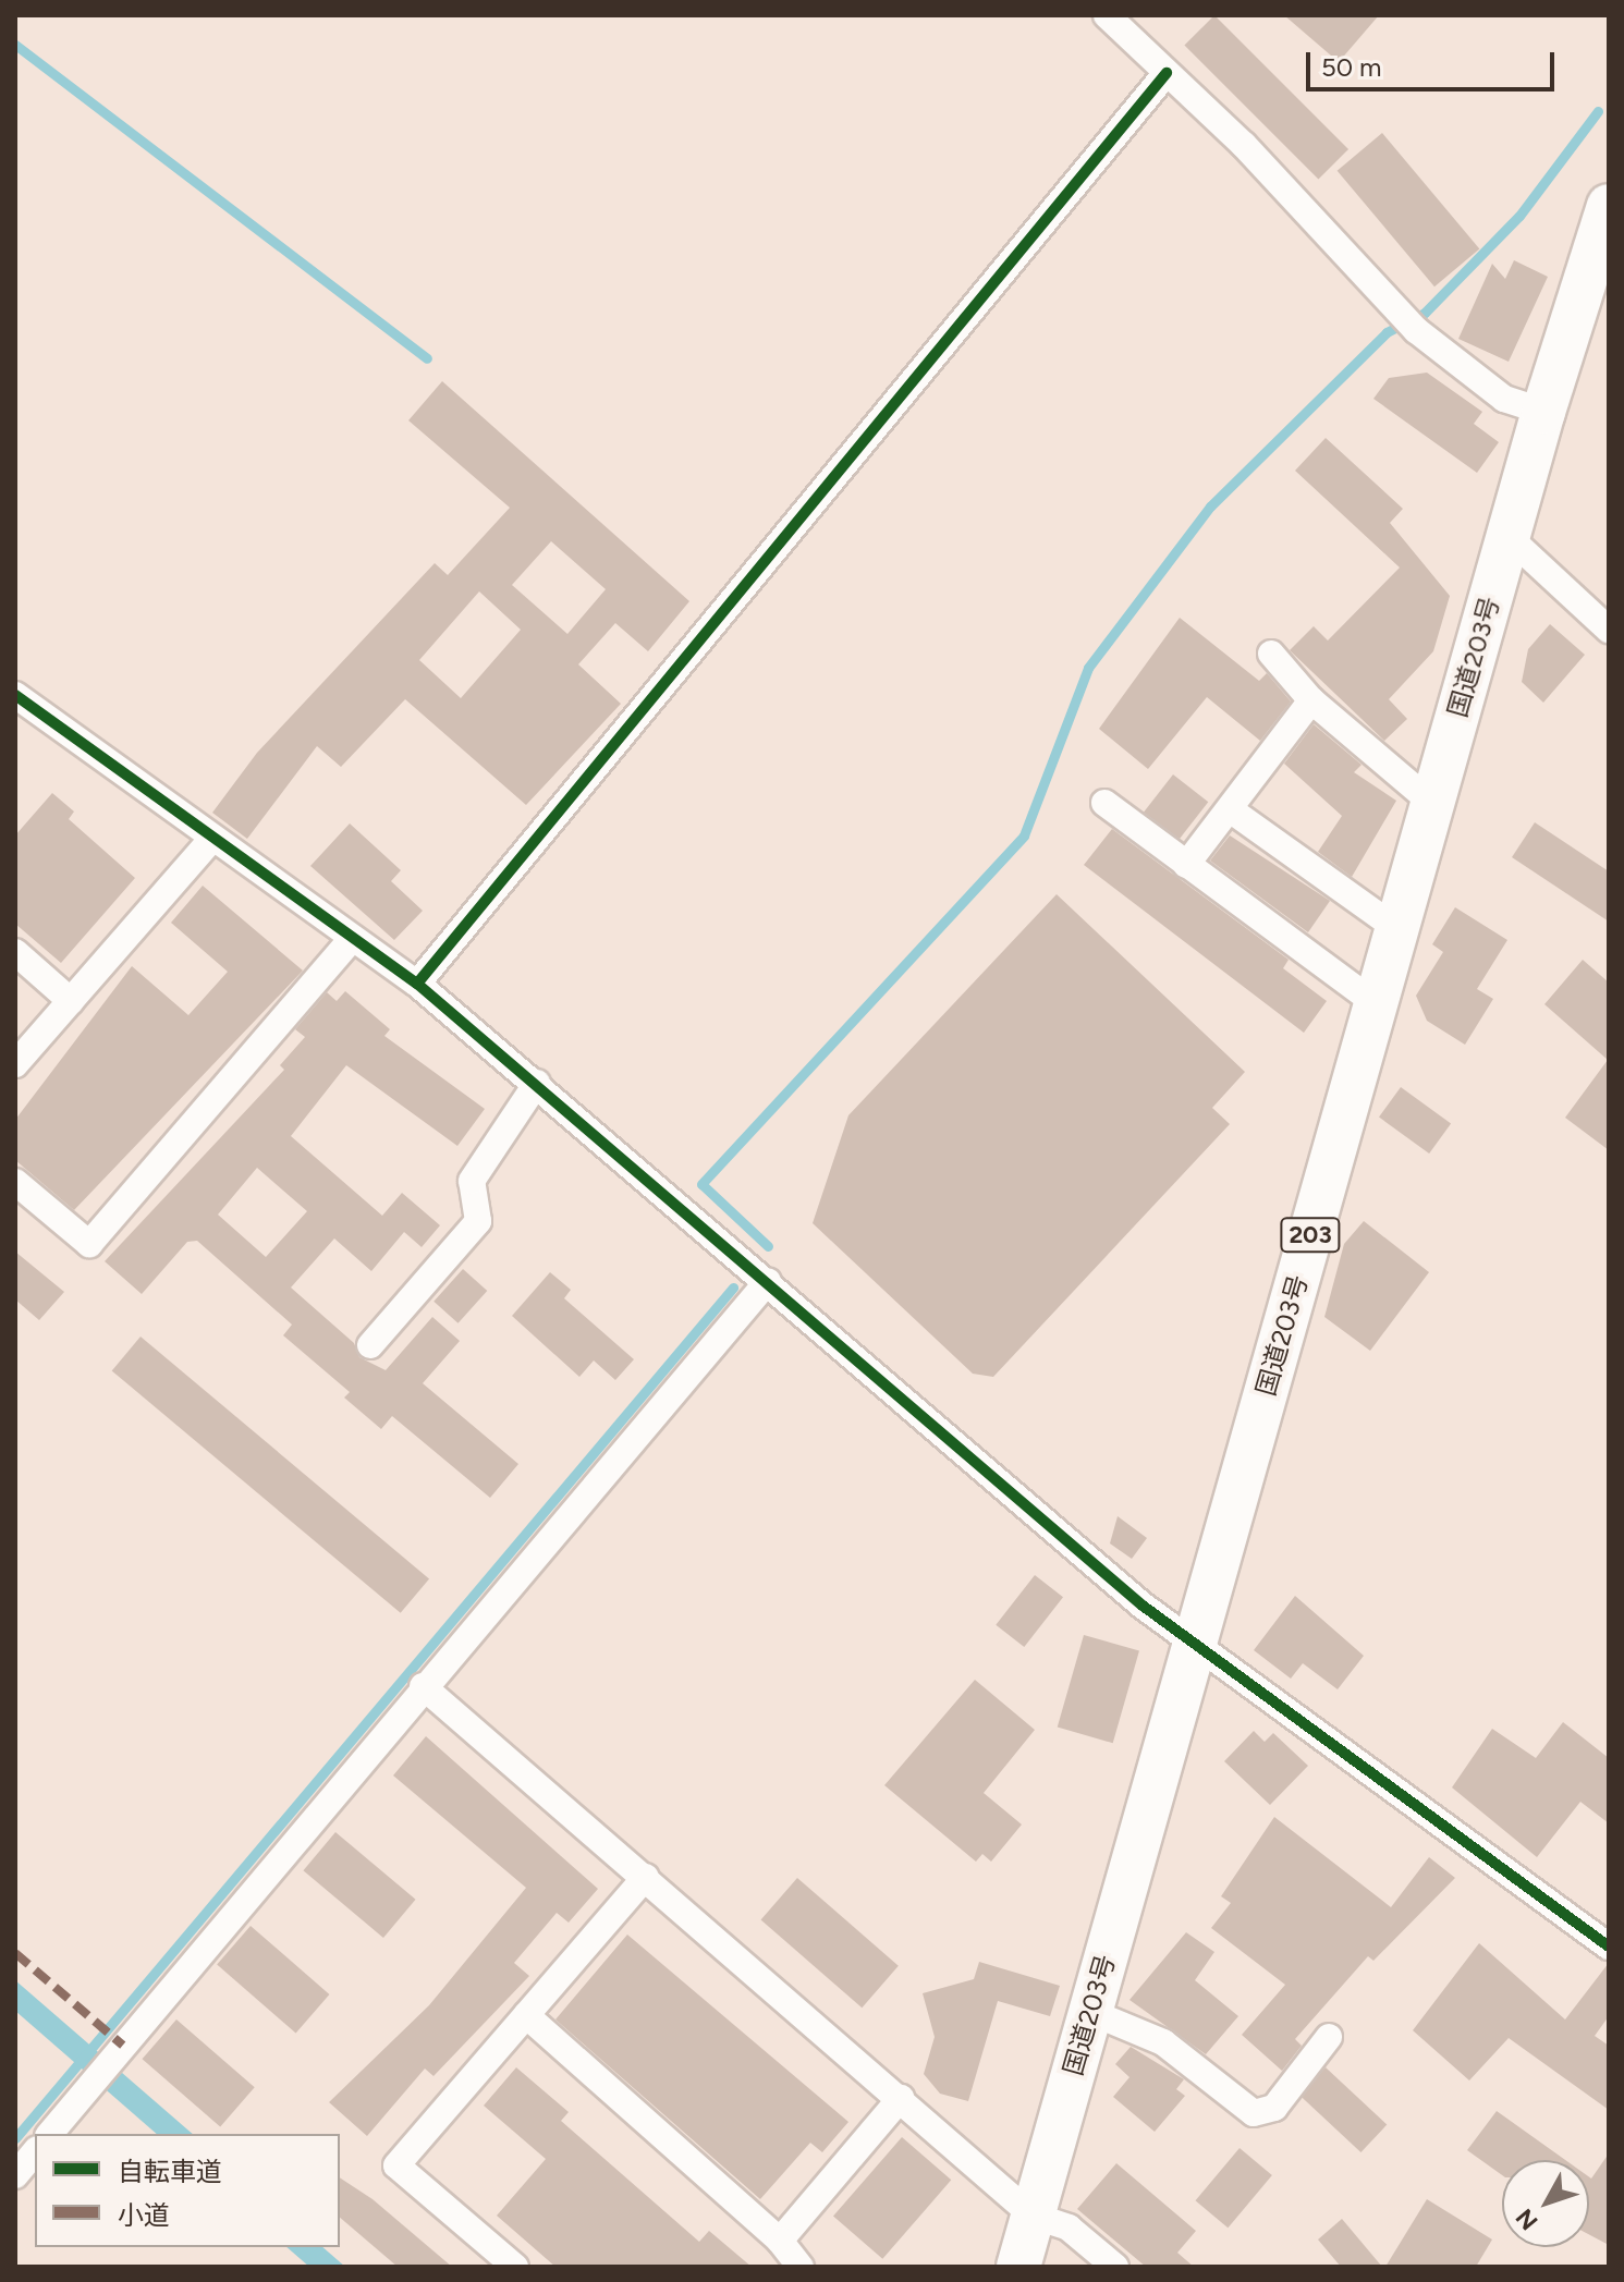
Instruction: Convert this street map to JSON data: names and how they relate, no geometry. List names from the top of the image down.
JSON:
{
  "streets": {
    "highway": ["国道203号", "203"]
  },
  "legend": ["自転車道", "小道"],
  "scale_bar": "50 m",
  "north": "bottom left"
}
